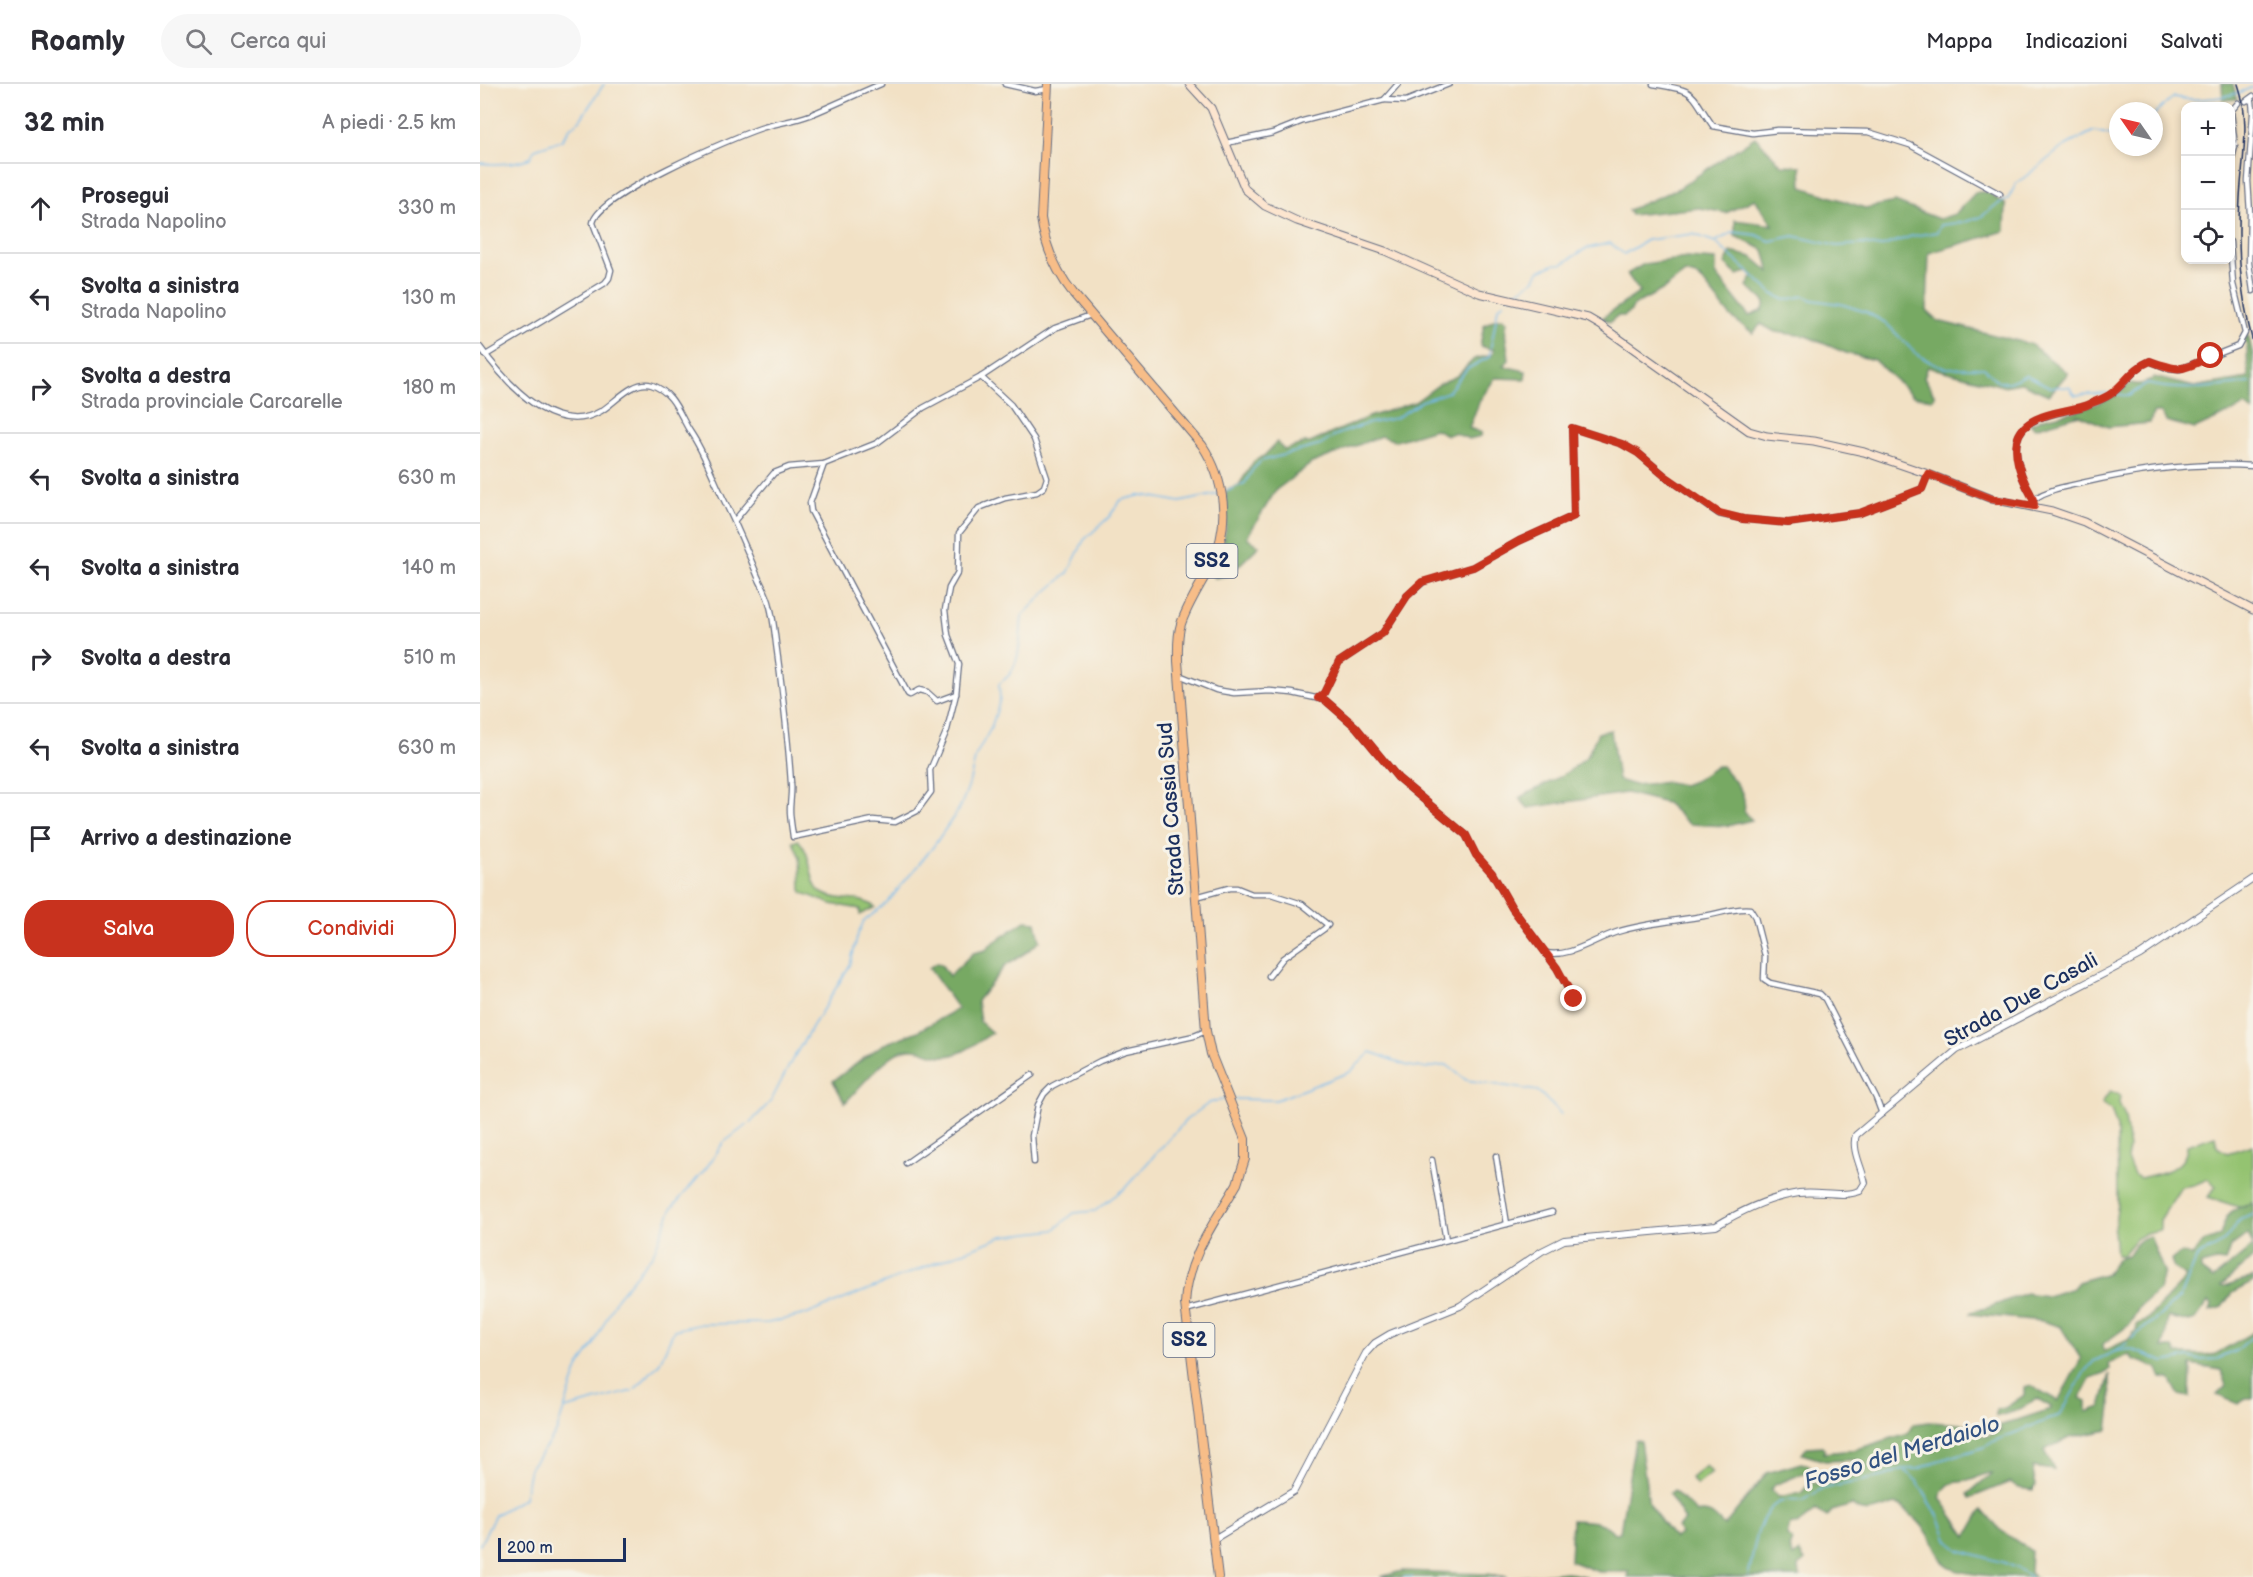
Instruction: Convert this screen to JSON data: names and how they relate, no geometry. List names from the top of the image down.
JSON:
{
  "streets": {
    "main road": ["SS2", "Strada Cassia Sud"],
    "street": ["Strada Due Casali"]
  },
  "crossings": [
    ["Strada Cassia Sud", "Strada Due Casali"]
  ],
  "water": ["Fosso del Merdaiolo"],
  "scale_bar": "200 m",
  "north": "top left",
  "page": {
    "header": "Roamly",
    "search": "Cerca qui",
    "nav": ["Mappa", "Indicazioni", "Salvati"],
    "heading": ["32 min", "A piedi · 2.5 km"],
    "map_buttons": ["+", "−"],
    "list": [
      ["Prosegui", "Strada Napolino", "330 m"],
      ["Svolta a sinistra", "Strada Napolino", "130 m"],
      ["Svolta a destra", "Strada provinciale Carcarelle", "180 m"],
      ["Svolta a sinistra", "630 m"],
      ["Svolta a sinistra", "140 m"],
      ["Svolta a destra", "510 m"],
      ["Svolta a sinistra", "630 m"],
      "Arrivo a destinazione"
    ],
    "buttons": ["Salva", "Condividi"],
    "scale": "200 m"
  }
}
